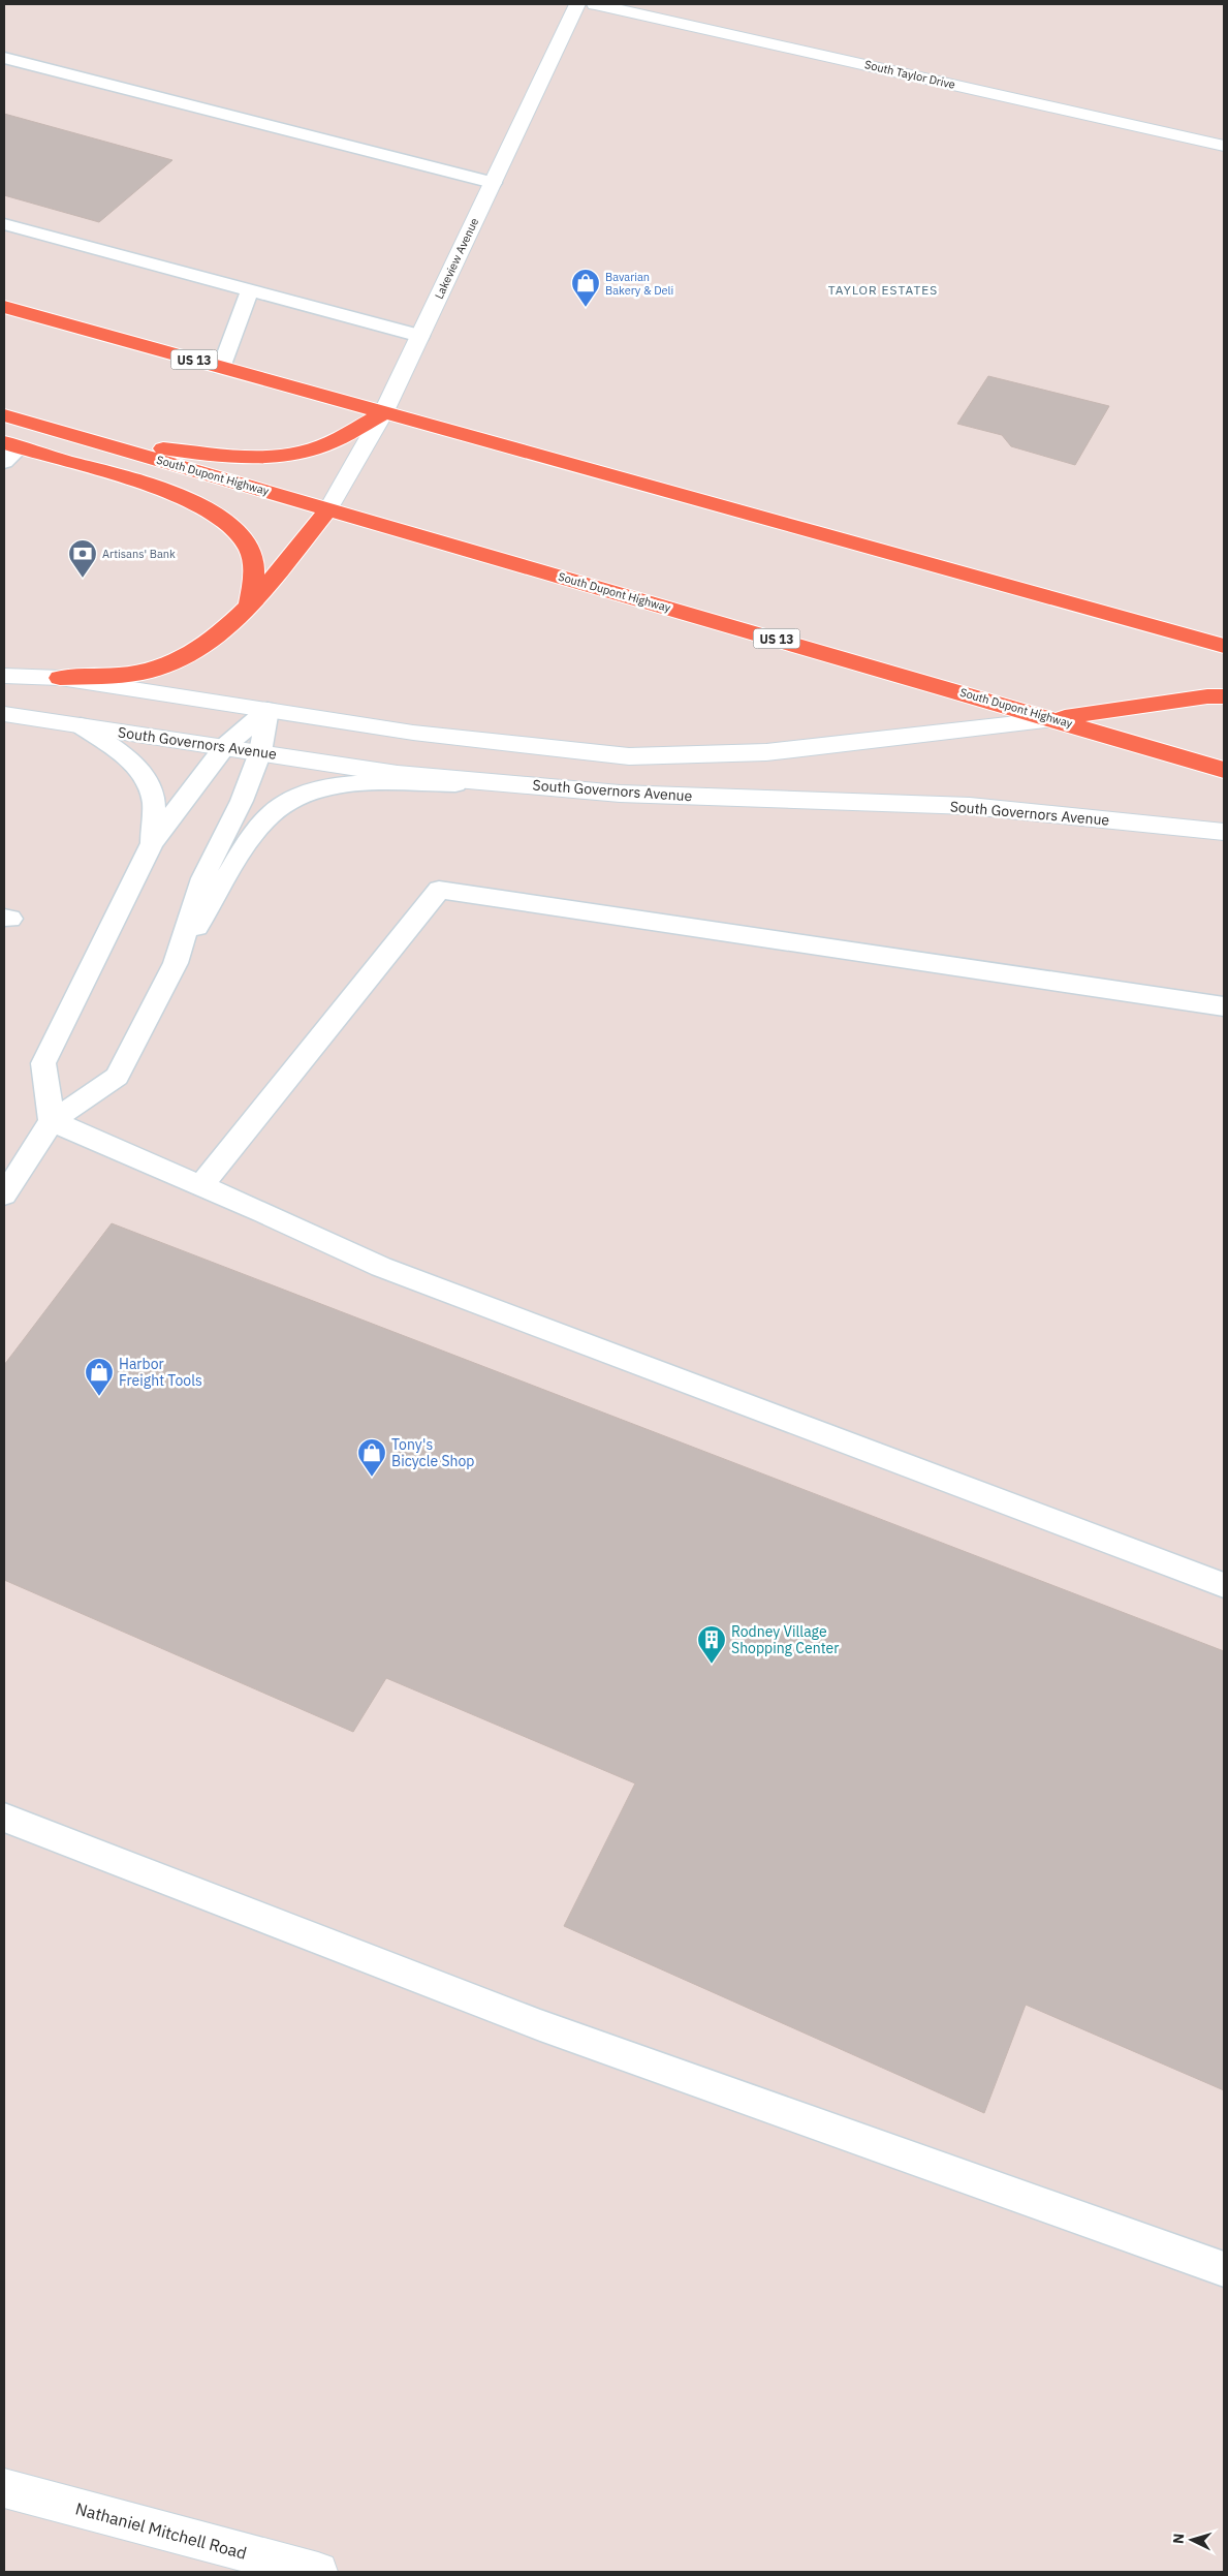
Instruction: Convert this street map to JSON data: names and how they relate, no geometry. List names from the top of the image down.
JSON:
{
  "streets": {
    "highway": ["US 13", "South Dupont Highway"],
    "main road": [
      "South Taylor Drive",
      "Lakeview Avenue",
      "South Governors Avenue",
      "Nathaniel Mitchell Road"
    ]
  },
  "crossings": [
    ["Lakeview Avenue", "US 13"],
    ["Lakeview Avenue", "South Dupont Highway"]
  ],
  "districts": ["TAYLOR ESTATES"],
  "places": {
    "shop": ["Bavarian Bakery & Deli", "Harbor Freight Tools", "Tony's Bicycle Shop"],
    "bank": ["Artisans' Bank"],
    "building": ["Rodney Village Shopping Center"]
  },
  "north": "left"
}
